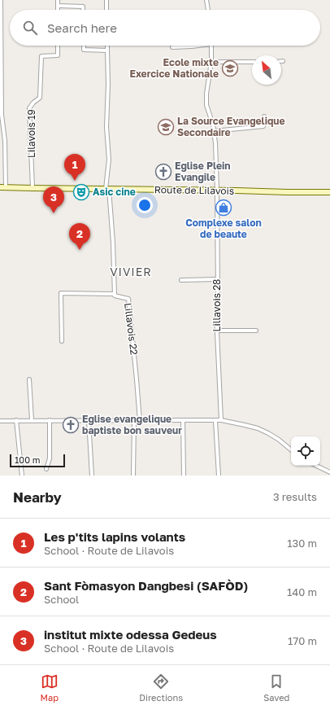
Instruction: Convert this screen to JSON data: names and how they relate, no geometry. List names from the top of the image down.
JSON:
{
  "streets": {
    "main road": ["Route de Lilavois"],
    "street": ["Lilavois 19", "Lillavois 28", "Lillavois 22"]
  },
  "crossings": [
    ["Lilavois 19", "Route de Lilavois"],
    ["Route de Lilavois", "Lillavois 28"],
    ["Route de Lilavois", "Lillavois 22"]
  ],
  "districts": ["VIVIER"],
  "places": {
    "school or university": ["Ecole mixte Exercice Nationale", "La Source Evangelique Secondaire"],
    "church": ["Eglise Plein Evangile", "Eglise evangelique baptiste bon sauveur"],
    "theatre": ["Asic cine"],
    "shop": ["Complexe salon de beaute"]
  },
  "scale_bar": "100 m",
  "north": "top left",
  "page": {
    "search": "Search here",
    "pins": ["1", "3", "2"],
    "scale": "100 m",
    "heading": ["Nearby", "3 results"],
    "list": [
      {
        "mark": "1",
        "name": "Les p'tits lapins volants",
        "note": "School · Route de Lilavois",
        "value": "130 m"
      },
      {
        "mark": "2",
        "name": "Sant Fòmasyon Dangbesi (SAFÒD)",
        "note": "School",
        "value": "140 m"
      },
      {
        "mark": "3",
        "name": "institut mixte odessa Gedeus",
        "note": "School · Route de Lilavois",
        "value": "170 m"
      }
    ],
    "nav": ["Map", "Directions", "Saved"]
  }
}
